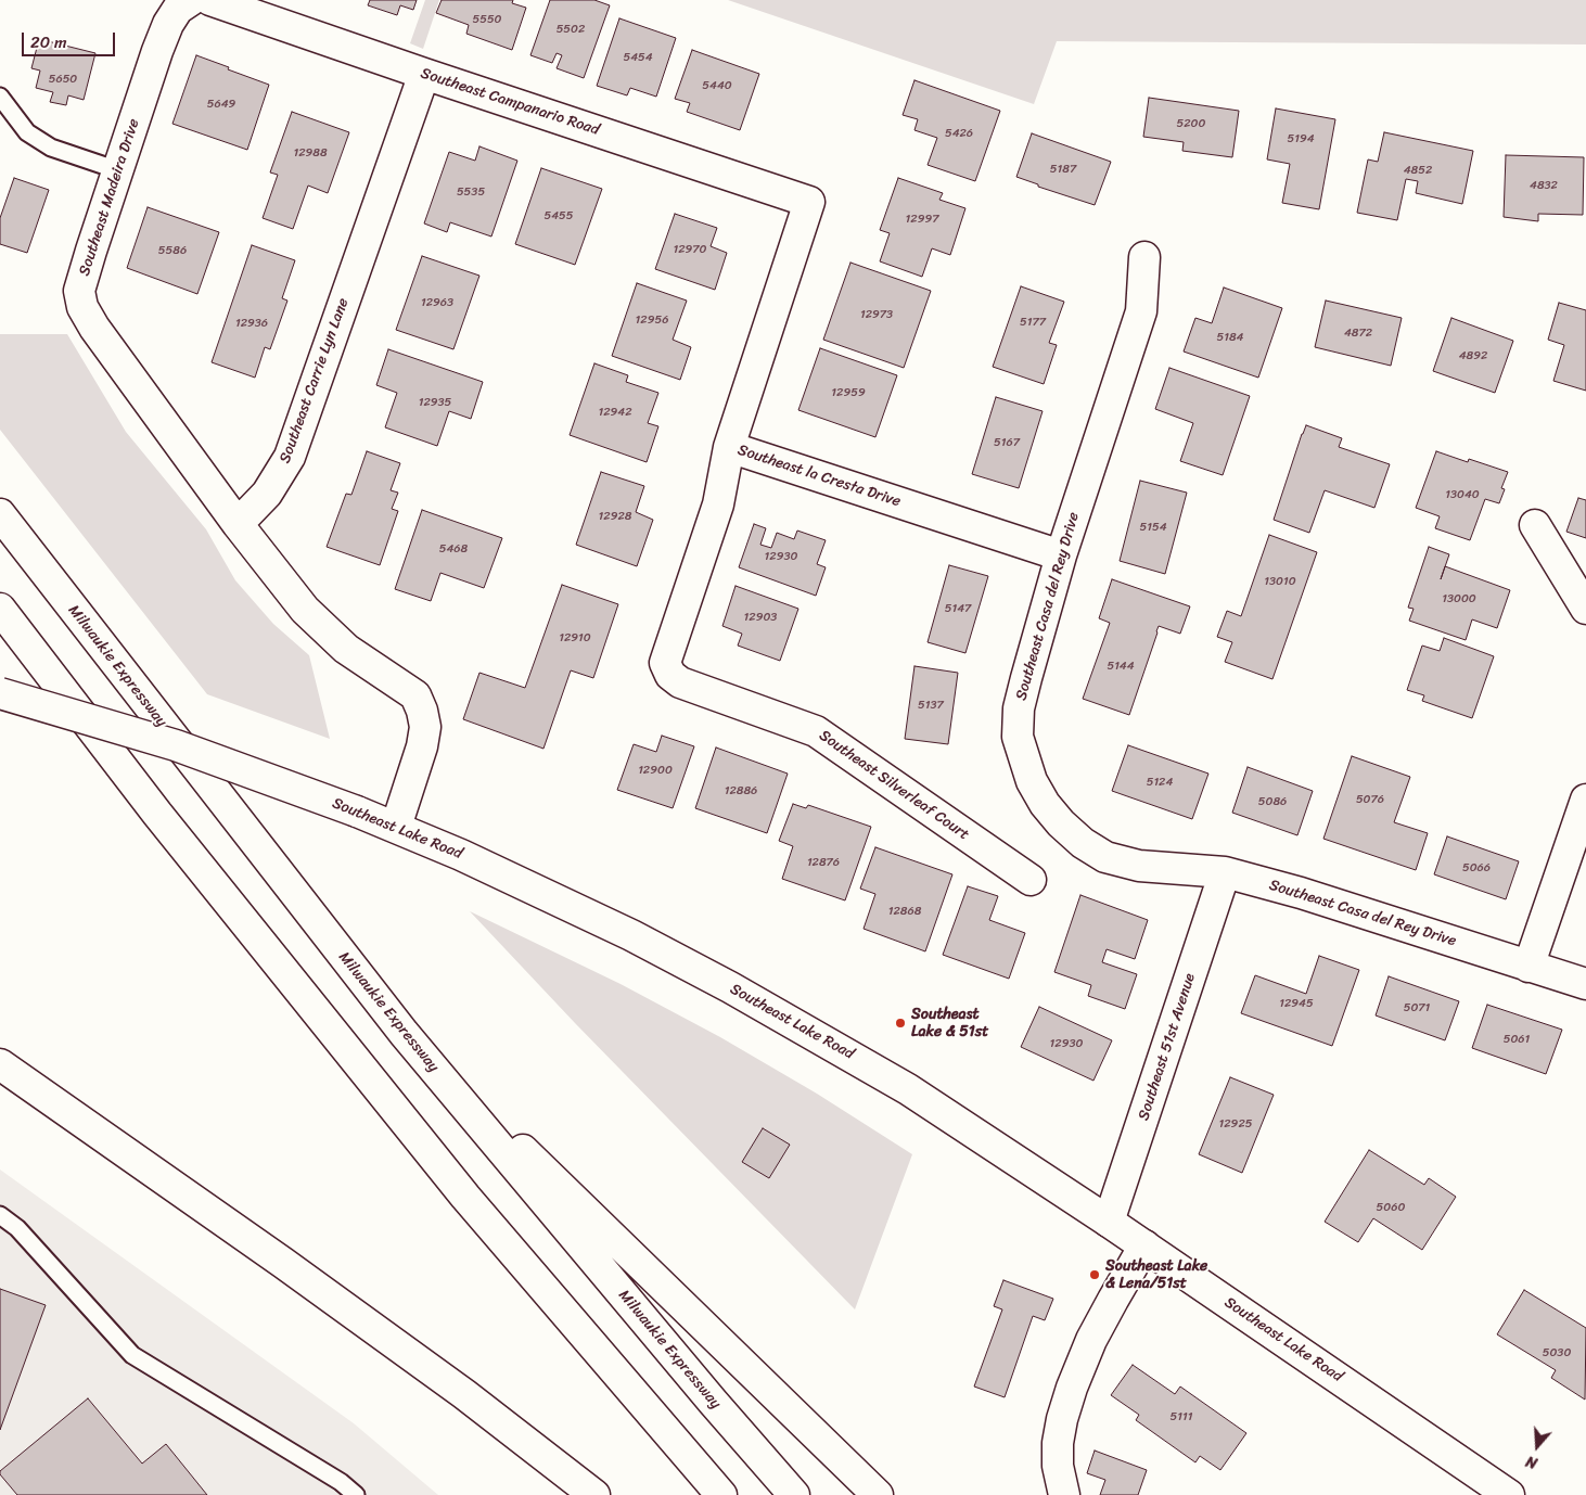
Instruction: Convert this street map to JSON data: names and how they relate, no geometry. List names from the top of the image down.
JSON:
{
  "streets": {
    "main road": [
      "Southeast Campanario Road",
      "Southeast Madeira Drive",
      "Southeast Carrie Lyn Lane",
      "Southeast la Cresta Drive",
      "Southeast Casa del Rey Drive",
      "Milwaukie Expressway",
      "Southeast Silverleaf Court",
      "Southeast Lake Road",
      "Southeast 51st Avenue"
    ]
  },
  "crossings": [
    ["Southeast Campanario Road", "Southeast Carrie Lyn Lane"],
    ["Southeast Campanario Road", "Southeast la Cresta Drive"],
    ["Southeast Madeira Drive", "Southeast Carrie Lyn Lane"],
    ["Southeast la Cresta Drive", "Southeast Casa del Rey Drive"],
    ["Southeast la Cresta Drive", "Southeast Silverleaf Court"],
    ["Southeast Casa del Rey Drive", "Southeast 51st Avenue"],
    ["Southeast Lake Road", "Southeast 51st Avenue"]
  ],
  "places": ["Southeast Lake & 51st", "Southeast Lake & Lena/51st"],
  "house_numbers": [
    "5550",
    "5502",
    "5454",
    "5650",
    "5440",
    "5649",
    "5200",
    "5426",
    "5194",
    "12988",
    "5187",
    "4852",
    "4832",
    "5535",
    "5455",
    "12997",
    "12970",
    "5586",
    "12963",
    "12973",
    "12956",
    "5177",
    "12936",
    "4872",
    "5184",
    "4892",
    "12959",
    "12935",
    "12942",
    "5167",
    "13040",
    "12928",
    "5154",
    "5468",
    "12930",
    "13010",
    "13000",
    "5147",
    "12903",
    "12910",
    "5144",
    "5137",
    "12900",
    "5124",
    "12886",
    "5076",
    "5086",
    "12876",
    "5066",
    "12868",
    "12945",
    "5071",
    "5061",
    "12930",
    "12925",
    "5060",
    "5030",
    "5111"
  ],
  "scale_bar": "20 m",
  "north": "bottom"
}
